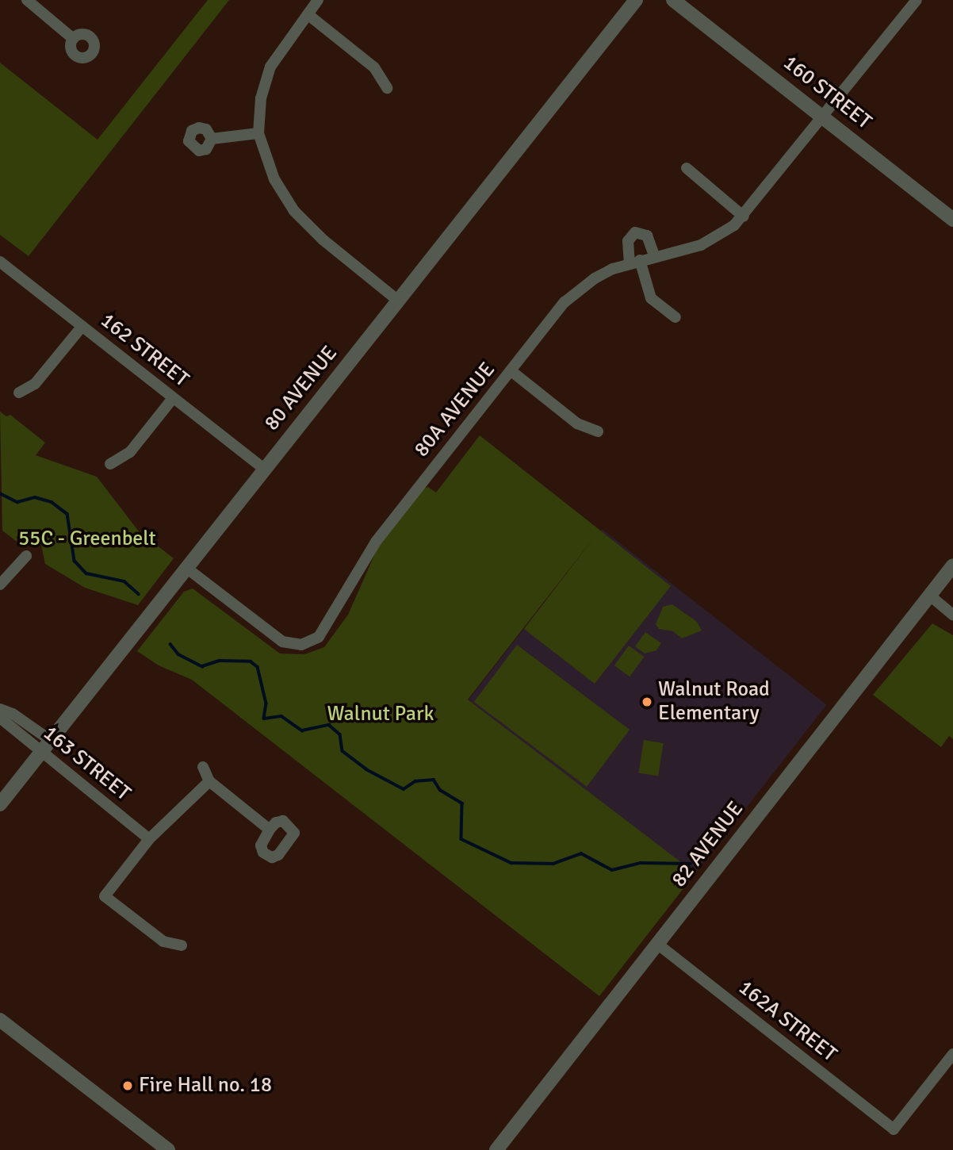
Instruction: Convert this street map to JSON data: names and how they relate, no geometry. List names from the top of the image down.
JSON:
{
  "streets": {
    "street": [
      "160 STREET",
      "162 STREET",
      "80 AVENUE",
      "80A AVENUE",
      "163 STREET",
      "82 AVENUE",
      "162A STREET"
    ]
  },
  "crossings": [
    ["160 STREET", "80A AVENUE"],
    ["162 STREET", "80 AVENUE"],
    ["80 AVENUE", "80A AVENUE"],
    ["80 AVENUE", "163 STREET"],
    ["82 AVENUE", "162A STREET"]
  ],
  "parks": ["55C - Greenbelt", "Walnut Park"],
  "places": ["Walnut Road Elementary", "Fire Hall no. 18"]
}
